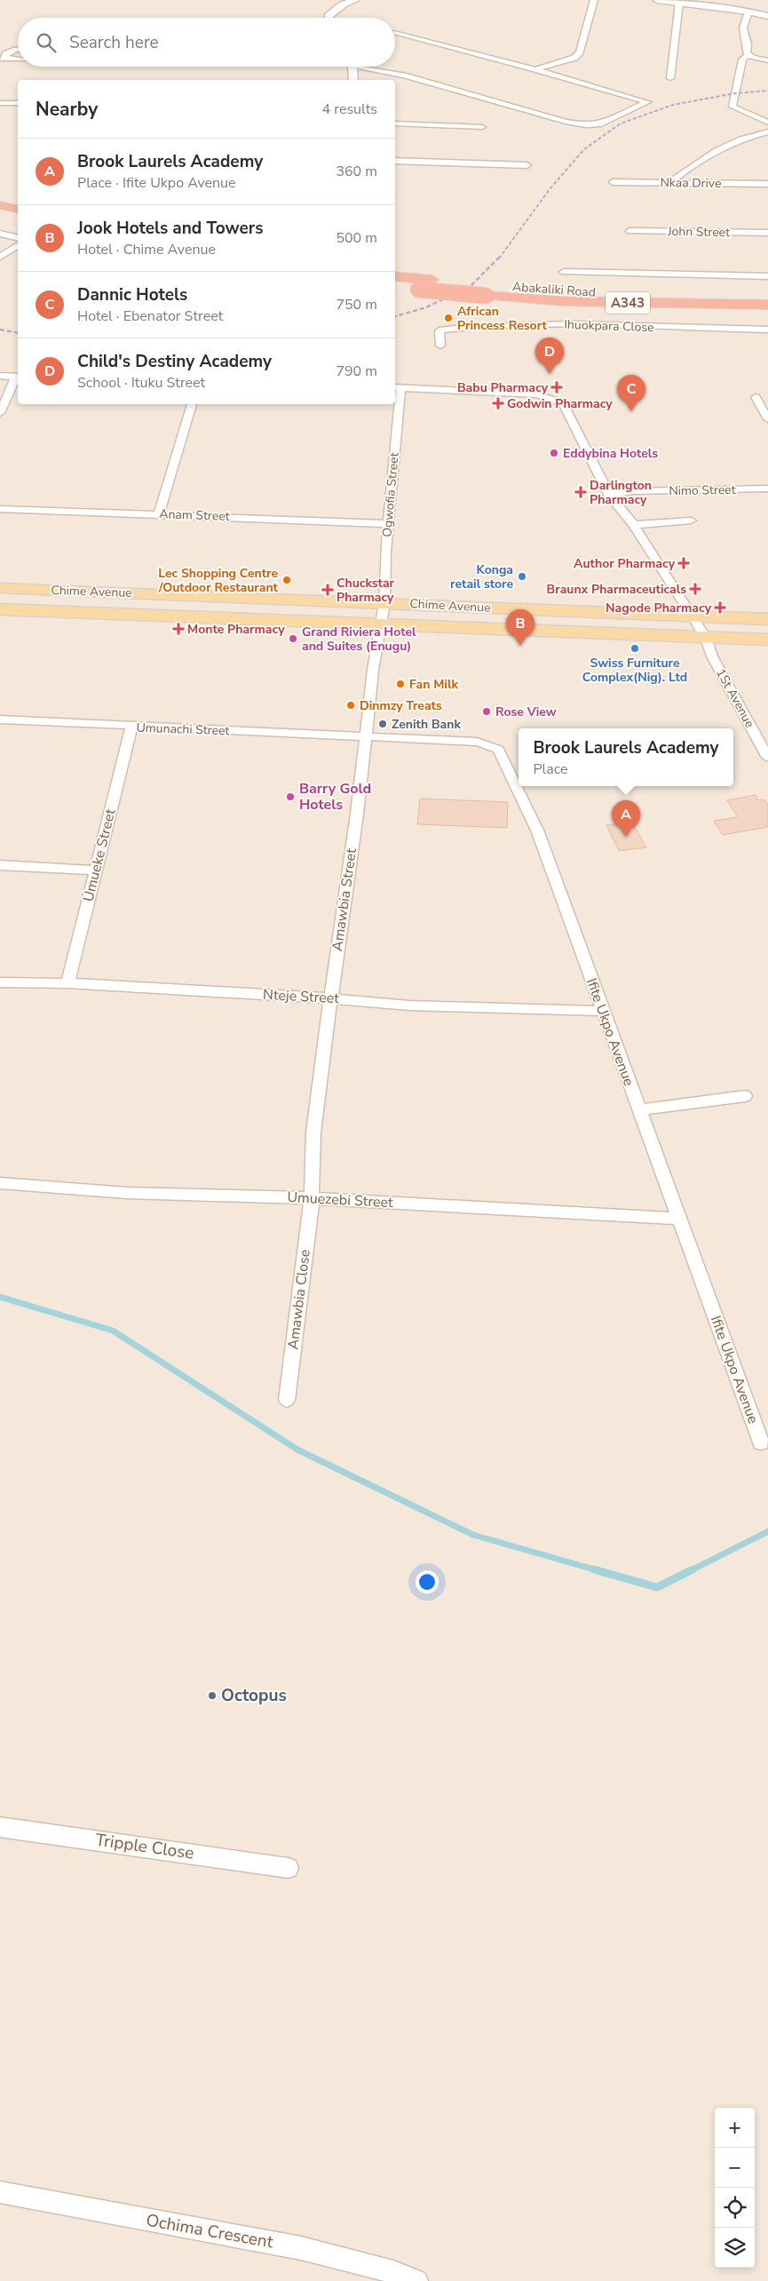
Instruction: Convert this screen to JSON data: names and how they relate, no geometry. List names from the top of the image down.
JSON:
{
  "streets": {
    "highway": ["Abakaliki Road", "A343"],
    "main road": ["Chime Avenue"],
    "street": [
      "Nkaa Drive",
      "John Street",
      "Ihuokpara Close",
      "Nimo Street",
      "Ogwofia Street",
      "Anam Street",
      "1St Avenue",
      "Umunachi Street",
      "Umueke Street",
      "Amawbia Street",
      "Nteje Street",
      "Ifite Ukpo Avenue",
      "Umuezebi Street",
      "Amawbia Close",
      "Tripple Close",
      "Ochima Crescent"
    ]
  },
  "crossings": [
    ["Ogwofia Street", "Anam Street"],
    ["Ogwofia Street", "Chime Avenue"],
    ["Ogwofia Street", "Amawbia Street"],
    ["Chime Avenue", "1St Avenue"],
    ["Chime Avenue", "Amawbia Street"],
    ["Umunachi Street", "Umueke Street"],
    ["Umunachi Street", "Amawbia Street"],
    ["Umunachi Street", "Ifite Ukpo Avenue"],
    ["Umueke Street", "Nteje Street"],
    ["Amawbia Street", "Nteje Street"],
    ["Amawbia Street", "Ifite Ukpo Avenue"],
    ["Amawbia Street", "Umuezebi Street"],
    ["Amawbia Street", "Amawbia Close"],
    ["Nteje Street", "Ifite Ukpo Avenue"],
    ["Ifite Ukpo Avenue", "Umuezebi Street"],
    ["Umuezebi Street", "Amawbia Close"]
  ],
  "places": {
    "other": [
      "African Princess Resort",
      "Eddybina Hotels",
      "Konga retail store",
      "Lec Shopping Centre /Outdoor Restaurant",
      "Grand Riviera Hotel and Suites (Enugu)",
      "Swiss Furniture Complex(Nig). Ltd",
      "Fan Milk",
      "Dinmzy Treats",
      "Rose View",
      "Zenith Bank",
      "Barry Gold Hotels",
      "Octopus"
    ],
    "health": [
      "Babu Pharmacy",
      "Godwin Pharmacy",
      "Darlington Pharmacy",
      "Author Pharmacy",
      "Braunx Pharmaceuticals",
      "Chuckstar Pharmacy",
      "Nagode Pharmacy",
      "Monte Pharmacy"
    ]
  },
  "page": {
    "search": "Search here",
    "heading": ["Nearby", "4 results"],
    "list": [
      {
        "mark": "A",
        "name": "Brook Laurels Academy",
        "note": "Place · Ifite Ukpo Avenue",
        "value": "360 m"
      },
      {
        "mark": "B",
        "name": "Jook Hotels and Towers",
        "note": "Hotel · Chime Avenue",
        "value": "500 m"
      },
      {
        "mark": "C",
        "name": "Dannic Hotels",
        "note": "Hotel · Ebenator Street",
        "value": "750 m"
      },
      {
        "mark": "D",
        "name": "Child's Destiny Academy",
        "note": "School · Ituku Street",
        "value": "790 m"
      }
    ],
    "pins": [
      "D",
      "C",
      "B",
      "A"
    ],
    "popup": ["Brook Laurels Academy", "Place"],
    "map_buttons": ["+", "−"]
  }
}
